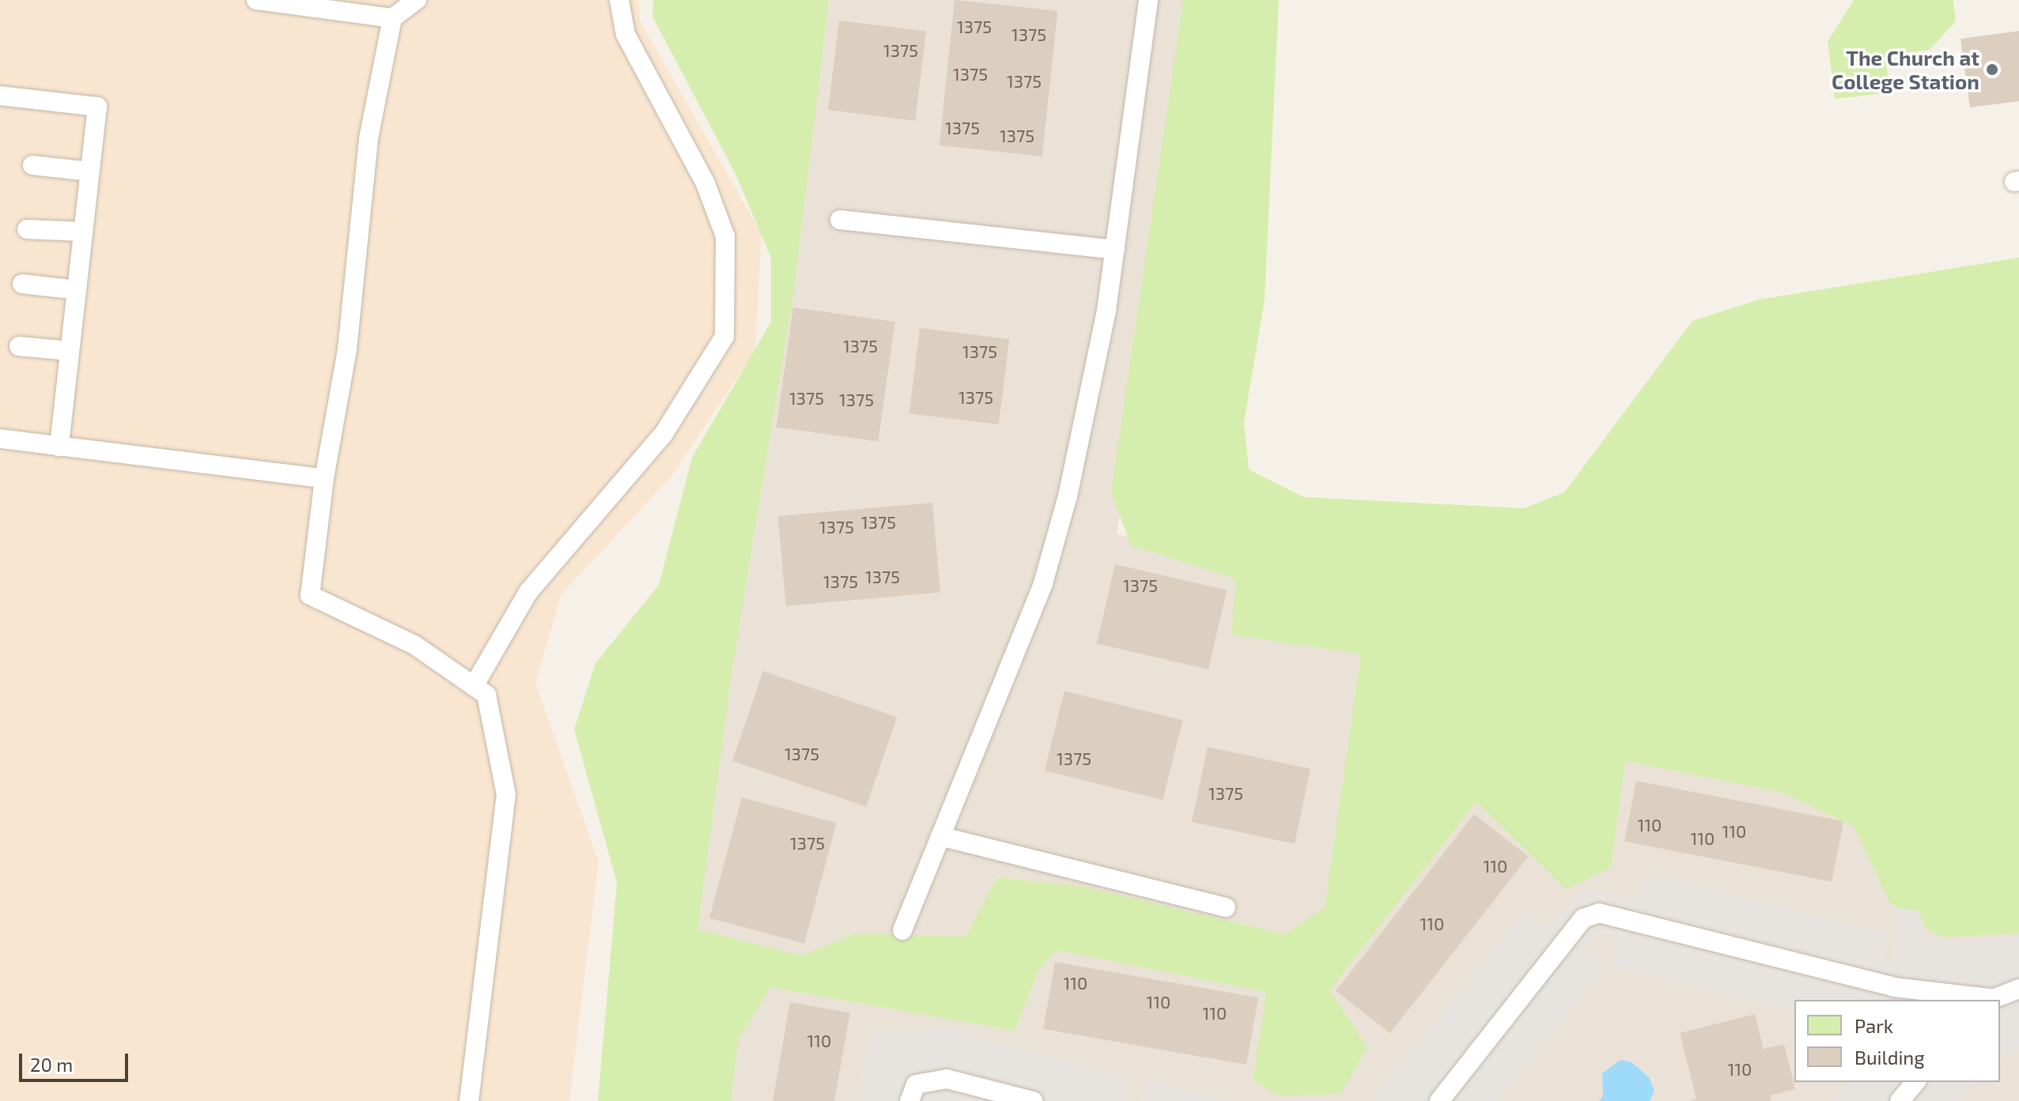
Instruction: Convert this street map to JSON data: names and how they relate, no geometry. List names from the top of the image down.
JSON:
{
  "places": ["The Church at College Station"],
  "house_numbers": [
    "1375",
    "1375",
    "1375",
    "1375",
    "1375",
    "1375",
    "1375",
    "1375",
    "1375",
    "1375",
    "1375",
    "1375",
    "1375",
    "1375",
    "1375",
    "1375",
    "1375",
    "1375",
    "1375",
    "1375",
    "110",
    "110",
    "110",
    "1375",
    "110",
    "110",
    "110",
    "110",
    "110",
    "110",
    "110"
  ],
  "legend": ["Park", "Building"],
  "scale_bar": "20 m"
}
